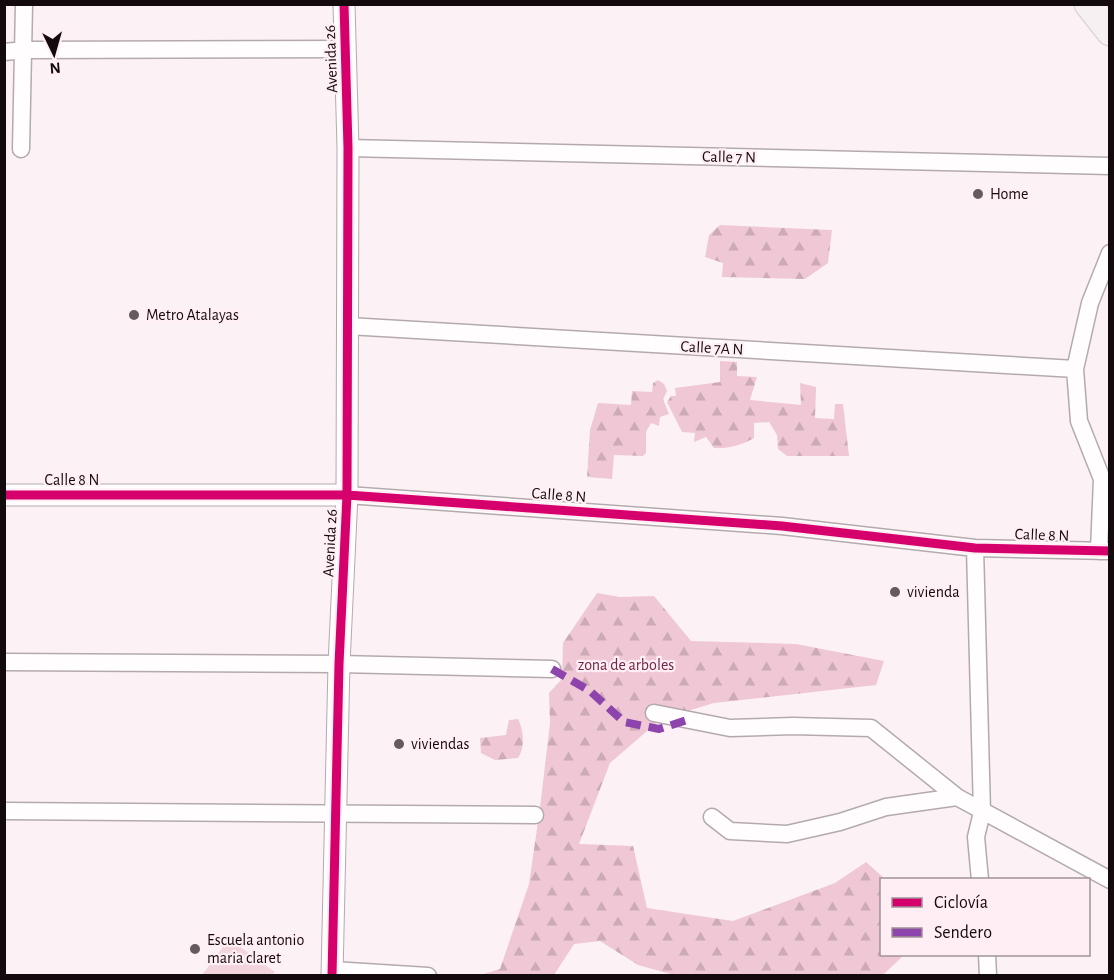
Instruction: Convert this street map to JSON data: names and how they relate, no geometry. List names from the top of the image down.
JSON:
{
  "streets": {
    "street": [
      "Avenida 26",
      "Calle 7 N",
      "Calle 7A N",
      "Calle 8 N"
    ]
  },
  "crossings": [
    ["Avenida 26", "Calle 7 N"],
    ["Avenida 26", "Calle 7A N"],
    ["Avenida 26", "Calle 8 N"]
  ],
  "parks": ["zona de arboles"],
  "places": [
    "Home",
    "Metro Atalayas",
    "vivienda",
    "viviendas",
    "Escuela antonio maria claret"
  ],
  "legend": ["Ciclovía", "Sendero"],
  "north": "bottom"
}
